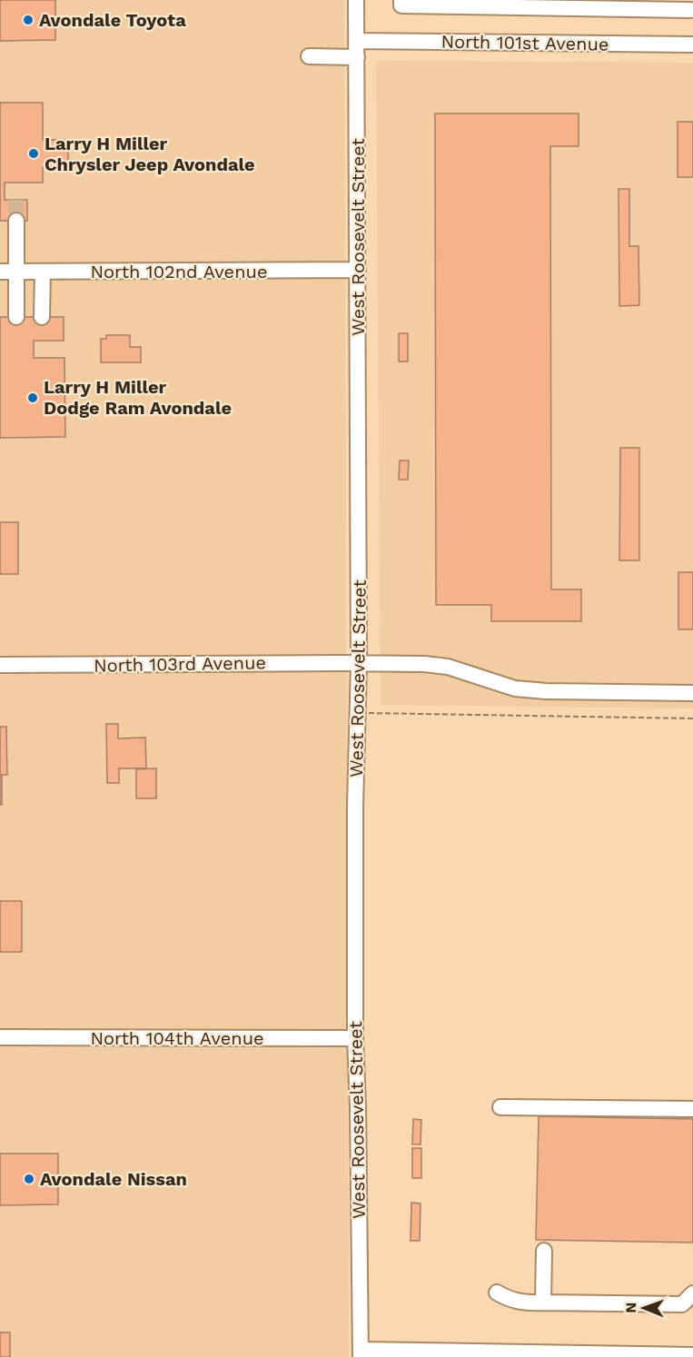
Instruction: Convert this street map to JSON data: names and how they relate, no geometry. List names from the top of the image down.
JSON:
{
  "streets": {
    "street": [
      "North 101st Avenue",
      "West Roosevelt Street",
      "North 102nd Avenue",
      "North 103rd Avenue",
      "North 104th Avenue"
    ]
  },
  "crossings": [
    ["North 101st Avenue", "West Roosevelt Street"],
    ["West Roosevelt Street", "North 102nd Avenue"],
    ["West Roosevelt Street", "North 103rd Avenue"],
    ["West Roosevelt Street", "North 104th Avenue"]
  ],
  "places": [
    "Avondale Toyota",
    "Larry H Miller Chrysler Jeep Avondale",
    "Larry H Miller Dodge Ram Avondale",
    "Avondale Nissan"
  ],
  "north": "left"
}
